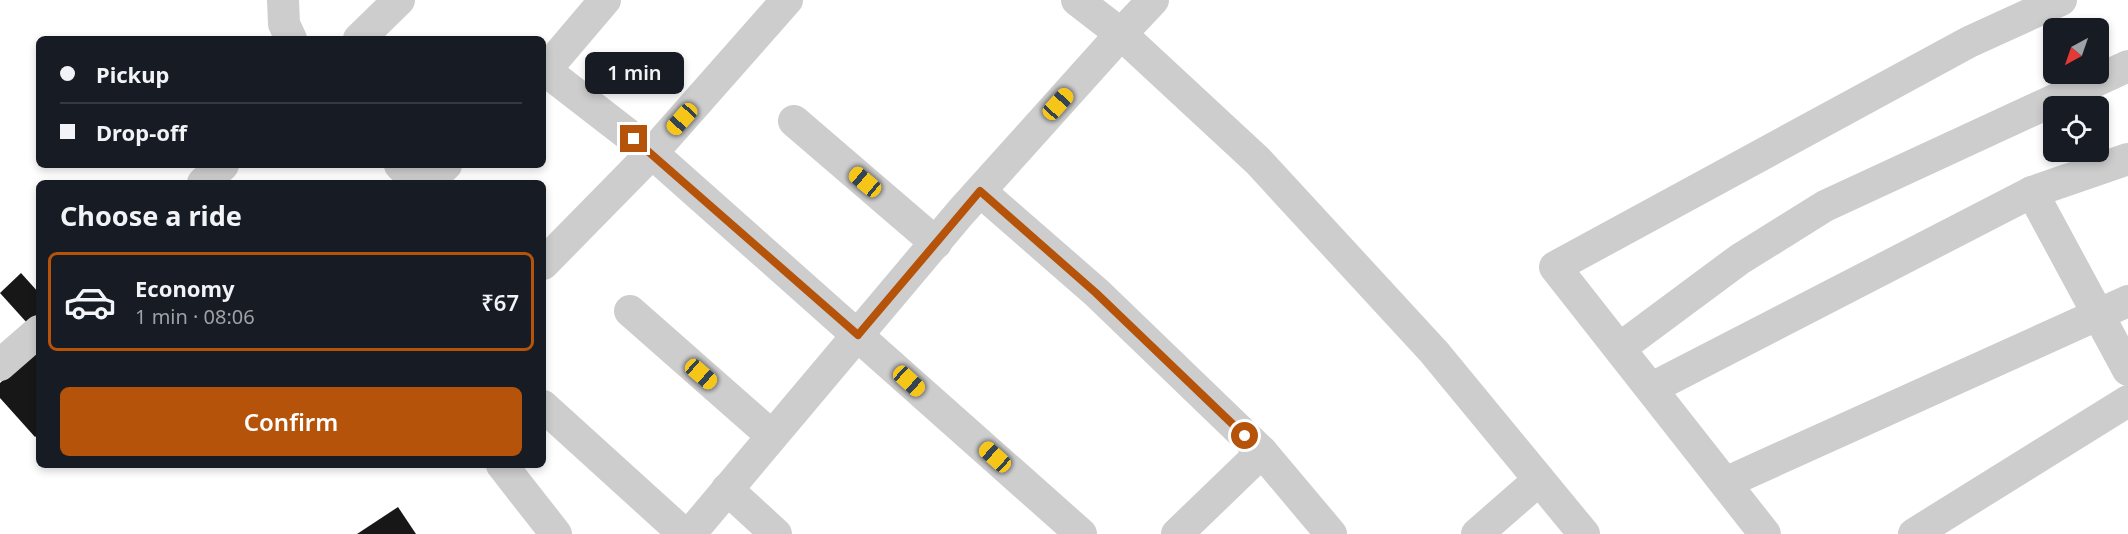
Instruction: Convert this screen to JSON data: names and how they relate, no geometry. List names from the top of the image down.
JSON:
{
  "north": "bottom left",
  "page": {
    "banner": ["Pickup", "Drop-off"],
    "bubble": "1 min",
    "heading": "Choose a ride",
    "list": [
      {
        "name": "Economy",
        "note": "1 min · 08:06",
        "value": "₹67"
      }
    ],
    "buttons": "Confirm"
  }
}
